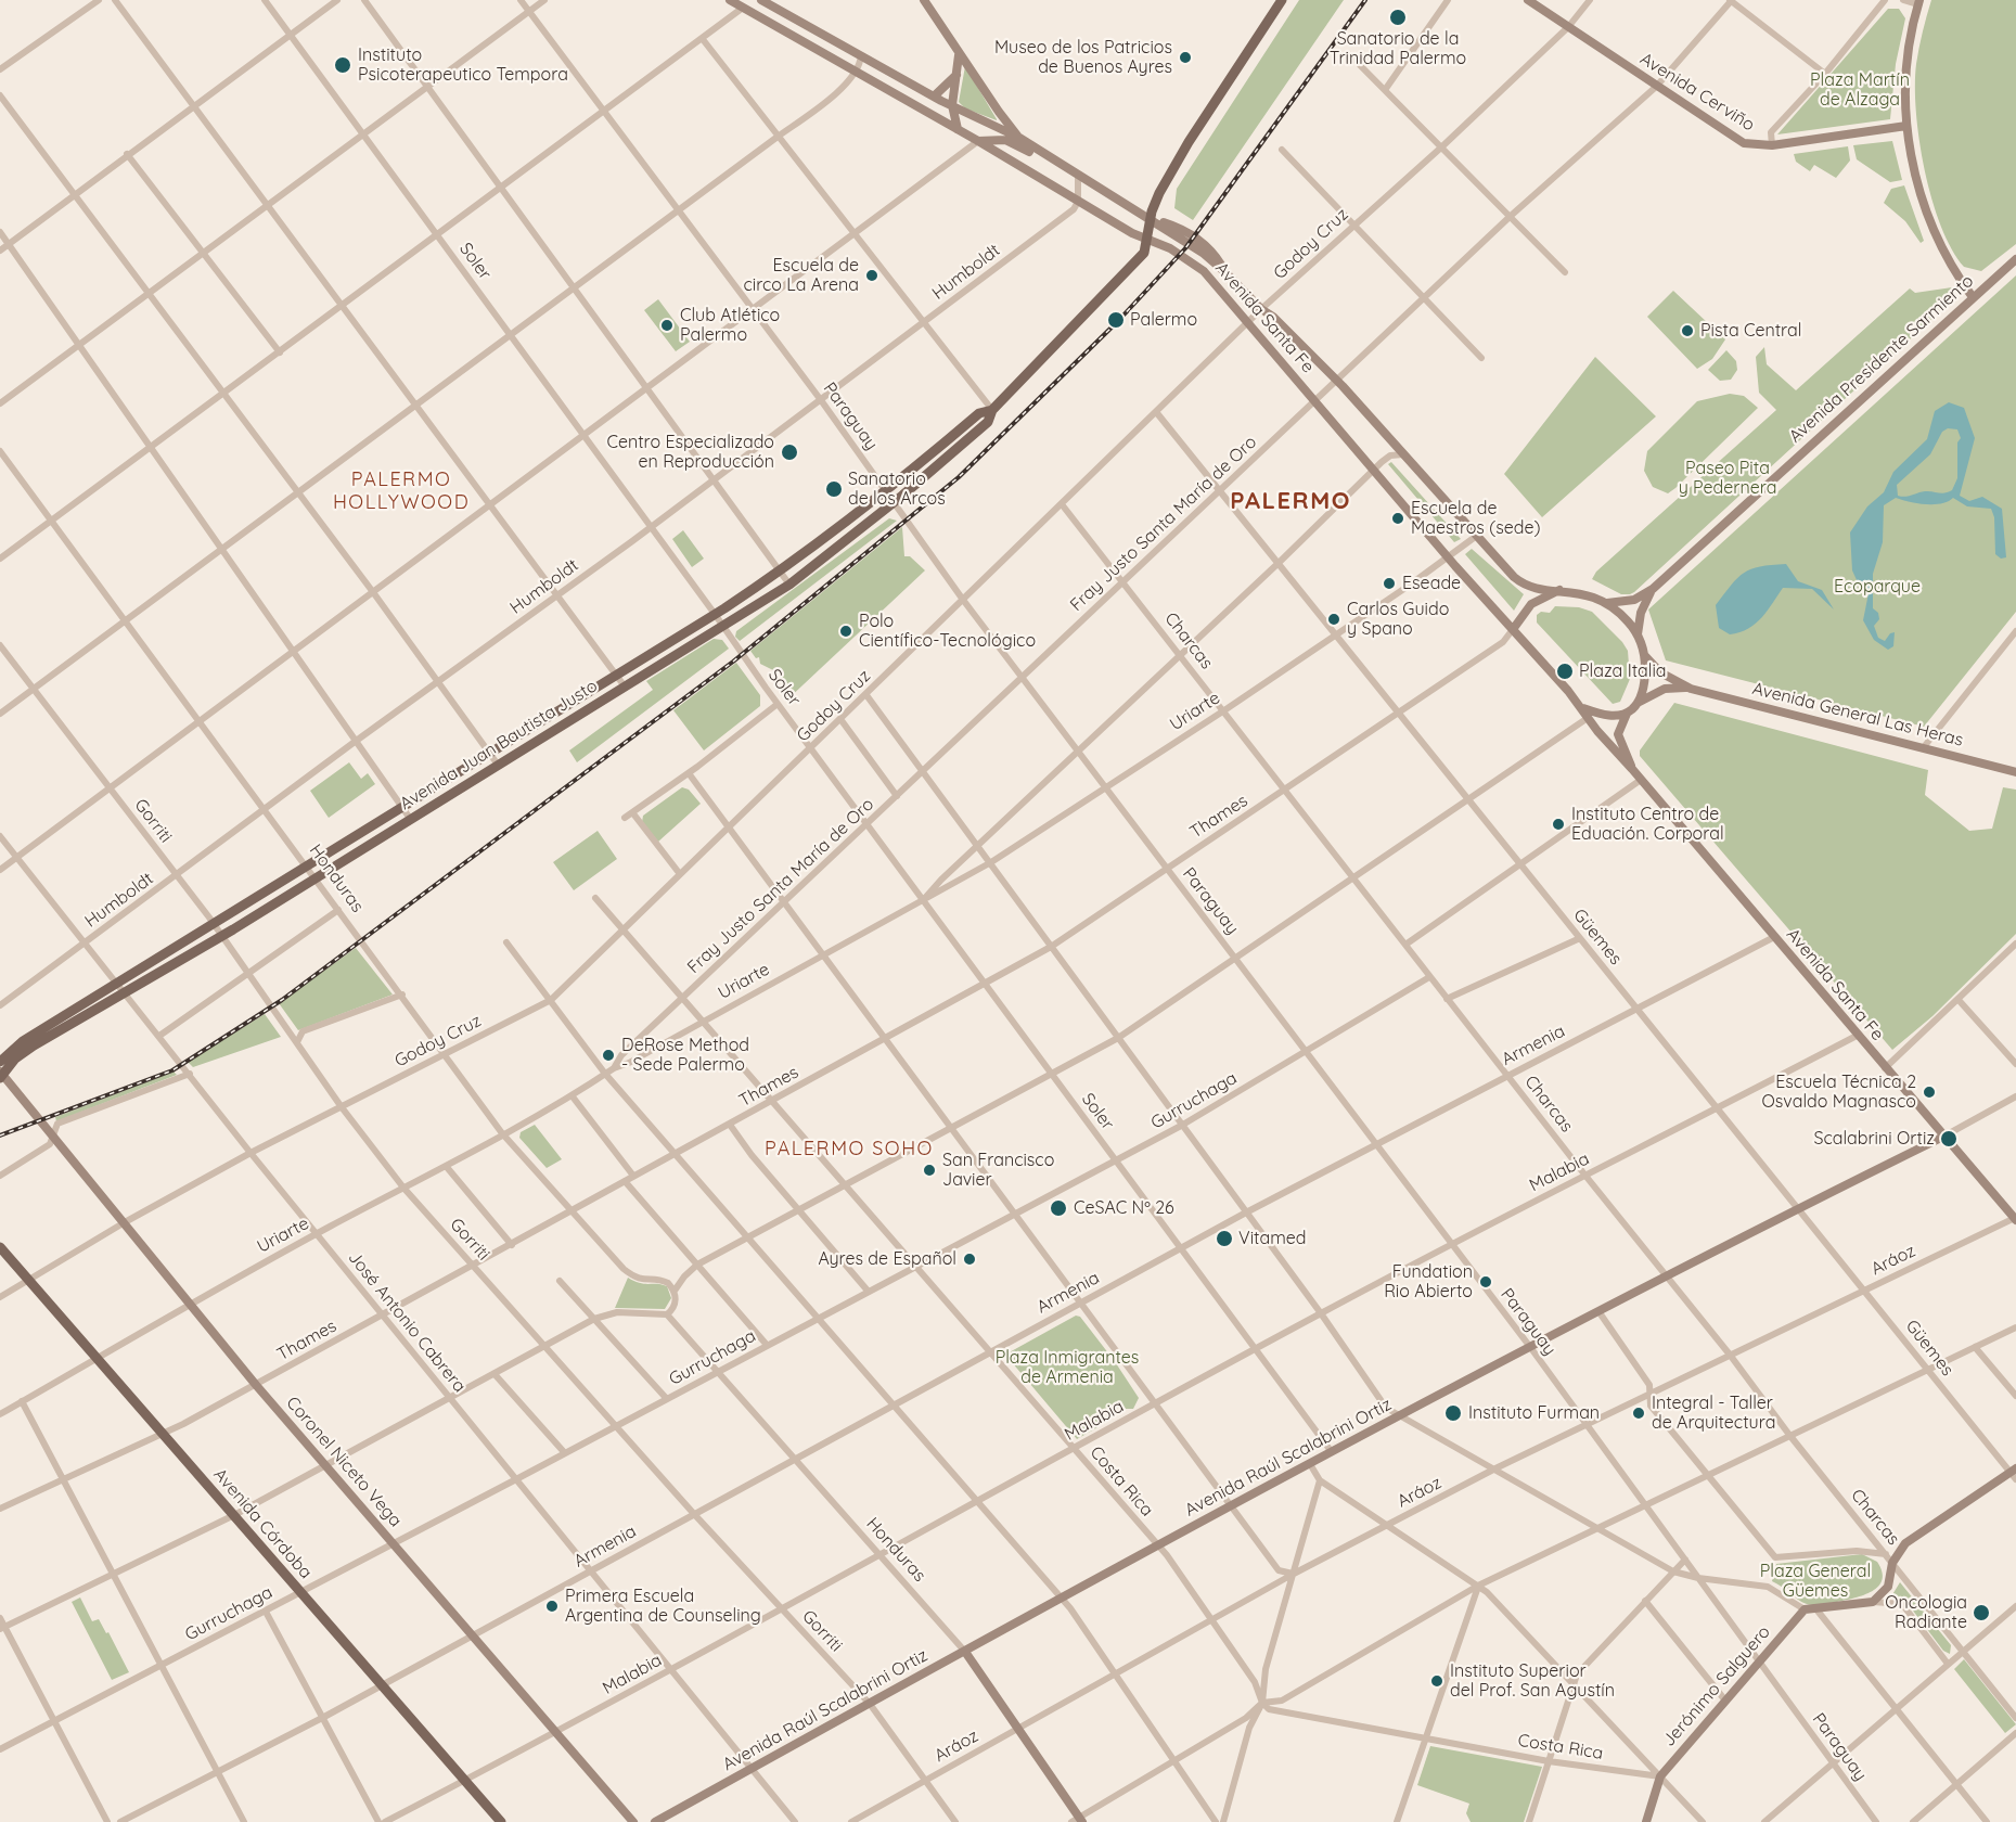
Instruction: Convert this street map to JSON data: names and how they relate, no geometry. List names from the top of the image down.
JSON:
{
  "streets": {
    "main road": [
      "Avenida Cerviño",
      "Avenida Santa Fe",
      "Avenida Presidente Sarmiento",
      "Avenida General Las Heras",
      "Avenida Juan Bautista Justo",
      "Honduras",
      "Avenida Raúl Scalabrini Ortiz",
      "Coronel Niceto Vega",
      "Avenida Córdoba",
      "Jerónimo Salguero"
    ],
    "street": [
      "Godoy Cruz",
      "Soler",
      "Humboldt",
      "Paraguay",
      "Fray Justo Santa María de Oro",
      "Charcas",
      "Uriarte",
      "Thames",
      "Gorriti",
      "Güemes",
      "Armenia",
      "Gurruchaga",
      "Malabia",
      "Aráoz",
      "José Antonio Cabrera",
      "Costa Rica"
    ]
  },
  "crossings": [
    ["Avenida Cerviño", "Godoy Cruz"],
    ["Avenida Cerviño", "Fray Justo Santa María de Oro"],
    ["Godoy Cruz", "Soler"],
    ["Godoy Cruz", "Avenida Santa Fe"],
    ["Godoy Cruz", "Paraguay"],
    ["Godoy Cruz", "Charcas"],
    ["Godoy Cruz", "Gorriti"],
    ["Godoy Cruz", "Honduras"],
    ["Godoy Cruz", "Güemes"],
    ["Godoy Cruz", "José Antonio Cabrera"],
    ["Godoy Cruz", "Coronel Niceto Vega"],
    ["Godoy Cruz", "Costa Rica"],
    ["Godoy Cruz", "Avenida Córdoba"],
    ["Soler", "Humboldt"],
    ["Soler", "Fray Justo Santa María de Oro"],
    ["Soler", "Uriarte"],
    ["Soler", "Avenida Juan Bautista Justo"],
    ["Soler", "Thames"],
    ["Soler", "Armenia"],
    ["Soler", "Gurruchaga"],
    ["Soler", "Malabia"],
    ["Soler", "Avenida Raúl Scalabrini Ortiz"],
    ["Humboldt", "Avenida Santa Fe"],
    ["Humboldt", "Paraguay"],
    ["Humboldt", "Gorriti"],
    ["Humboldt", "Honduras"],
    ["Humboldt", "José Antonio Cabrera"],
    ["Avenida Santa Fe", "Avenida Presidente Sarmiento"],
    ["Avenida Santa Fe", "Fray Justo Santa María de Oro"],
    ["Avenida Santa Fe", "Uriarte"],
    ["Avenida Santa Fe", "Avenida General Las Heras"],
    ["Avenida Santa Fe", "Avenida Juan Bautista Justo"],
    ["Avenida Santa Fe", "Thames"],
    ["Avenida Santa Fe", "Armenia"],
    ["Avenida Santa Fe", "Malabia"],
    ["Avenida Santa Fe", "Aráoz"],
    ["Avenida Santa Fe", "Avenida Raúl Scalabrini Ortiz"],
    ["Avenida Presidente Sarmiento", "Avenida General Las Heras"],
    ["Avenida Presidente Sarmiento", "Thames"],
    ["Paraguay", "Fray Justo Santa María de Oro"],
    ["Paraguay", "Uriarte"],
    ["Paraguay", "Avenida Juan Bautista Justo"],
    ["Paraguay", "Thames"],
    ["Paraguay", "Armenia"],
    ["Paraguay", "Gurruchaga"],
    ["Paraguay", "Malabia"],
    ["Paraguay", "Aráoz"],
    ["Paraguay", "Avenida Raúl Scalabrini Ortiz"],
    ["Paraguay", "Jerónimo Salguero"],
    ["Fray Justo Santa María de Oro", "Charcas"],
    ["Fray Justo Santa María de Oro", "Uriarte"],
    ["Fray Justo Santa María de Oro", "Güemes"],
    ["Fray Justo Santa María de Oro", "Costa Rica"],
    ["Charcas", "Uriarte"],
    ["Charcas", "Thames"],
    ["Charcas", "Armenia"],
    ["Charcas", "Gurruchaga"],
    ["Charcas", "Malabia"],
    ["Charcas", "Aráoz"],
    ["Charcas", "Avenida Raúl Scalabrini Ortiz"],
    ["Uriarte", "Gorriti"],
    ["Uriarte", "Honduras"],
    ["Uriarte", "Güemes"],
    ["Uriarte", "José Antonio Cabrera"],
    ["Uriarte", "Coronel Niceto Vega"],
    ["Uriarte", "Costa Rica"],
    ["Uriarte", "Avenida Córdoba"],
    ["Avenida General Las Heras", "Thames"],
    ["Avenida Juan Bautista Justo", "Gorriti"],
    ["Avenida Juan Bautista Justo", "Honduras"],
    ["Avenida Juan Bautista Justo", "José Antonio Cabrera"],
    ["Avenida Juan Bautista Justo", "Coronel Niceto Vega"],
    ["Thames", "Gorriti"],
    ["Thames", "Honduras"],
    ["Thames", "Güemes"],
    ["Thames", "José Antonio Cabrera"],
    ["Thames", "Coronel Niceto Vega"],
    ["Thames", "Costa Rica"],
    ["Thames", "Avenida Córdoba"],
    ["Gorriti", "Armenia"],
    ["Gorriti", "Gurruchaga"],
    ["Gorriti", "Malabia"],
    ["Gorriti", "Aráoz"],
    ["Gorriti", "Avenida Raúl Scalabrini Ortiz"],
    ["Honduras", "Armenia"],
    ["Honduras", "Gurruchaga"],
    ["Honduras", "Malabia"],
    ["Honduras", "Aráoz"],
    ["Honduras", "Avenida Raúl Scalabrini Ortiz"],
    ["Güemes", "Armenia"],
    ["Güemes", "Malabia"],
    ["Güemes", "Aráoz"],
    ["Güemes", "Avenida Raúl Scalabrini Ortiz"],
    ["Armenia", "José Antonio Cabrera"],
    ["Armenia", "Coronel Niceto Vega"],
    ["Armenia", "Costa Rica"],
    ["Armenia", "Avenida Córdoba"],
    ["Gurruchaga", "José Antonio Cabrera"],
    ["Gurruchaga", "Coronel Niceto Vega"],
    ["Gurruchaga", "Costa Rica"],
    ["Gurruchaga", "Avenida Córdoba"],
    ["Malabia", "José Antonio Cabrera"],
    ["Malabia", "Coronel Niceto Vega"],
    ["Malabia", "Costa Rica"],
    ["Malabia", "Avenida Córdoba"],
    ["Aráoz", "Costa Rica"],
    ["José Antonio Cabrera", "Avenida Raúl Scalabrini Ortiz"],
    ["Avenida Raúl Scalabrini Ortiz", "Costa Rica"],
    ["Costa Rica", "Jerónimo Salguero"]
  ],
  "districts": ["PALERMO HOLLYWOOD", "PALERMO", "PALERMO SOHO"],
  "parks": [
    "Plaza Martín de Alzaga",
    "Paseo Pita y Pedernera",
    "Ecoparque",
    "Plaza Inmigrantes de Armenia",
    "Plaza General Güemes"
  ],
  "places": [
    "Sanatorio de la Trinidad Palermo",
    "Museo de los Patricios de Buenos Ayres",
    "Instituto Psicoterapeutico Tempora",
    "Escuela de circo La Arena",
    "Palermo",
    "Club Atlético Palermo",
    "Pista Central",
    "Centro Especializado en Reproducción",
    "Sanatorio de los Arcos",
    "Escuela de Maestros (sede)",
    "Eseade",
    "Carlos Guido y Spano",
    "Polo Científico-Tecnológico",
    "Plaza Italia",
    "Instituto Centro de Eduación. Corporal",
    "DeRose Method - Sede Palermo",
    "Escuela Técnica 2 Osvaldo Magnasco",
    "Scalabrini Ortiz",
    "San Francisco Javier",
    "CeSAC Nº 26",
    "Vitamed",
    "Ayres de Español",
    "Fundation Rio Abierto",
    "Instituto Furman",
    "Integral - Taller de Arquitectura",
    "Primera Escuela Argentina de Counseling",
    "Oncologia Radiante",
    "Instituto Superior del Prof. San Agustín"
  ]
}
